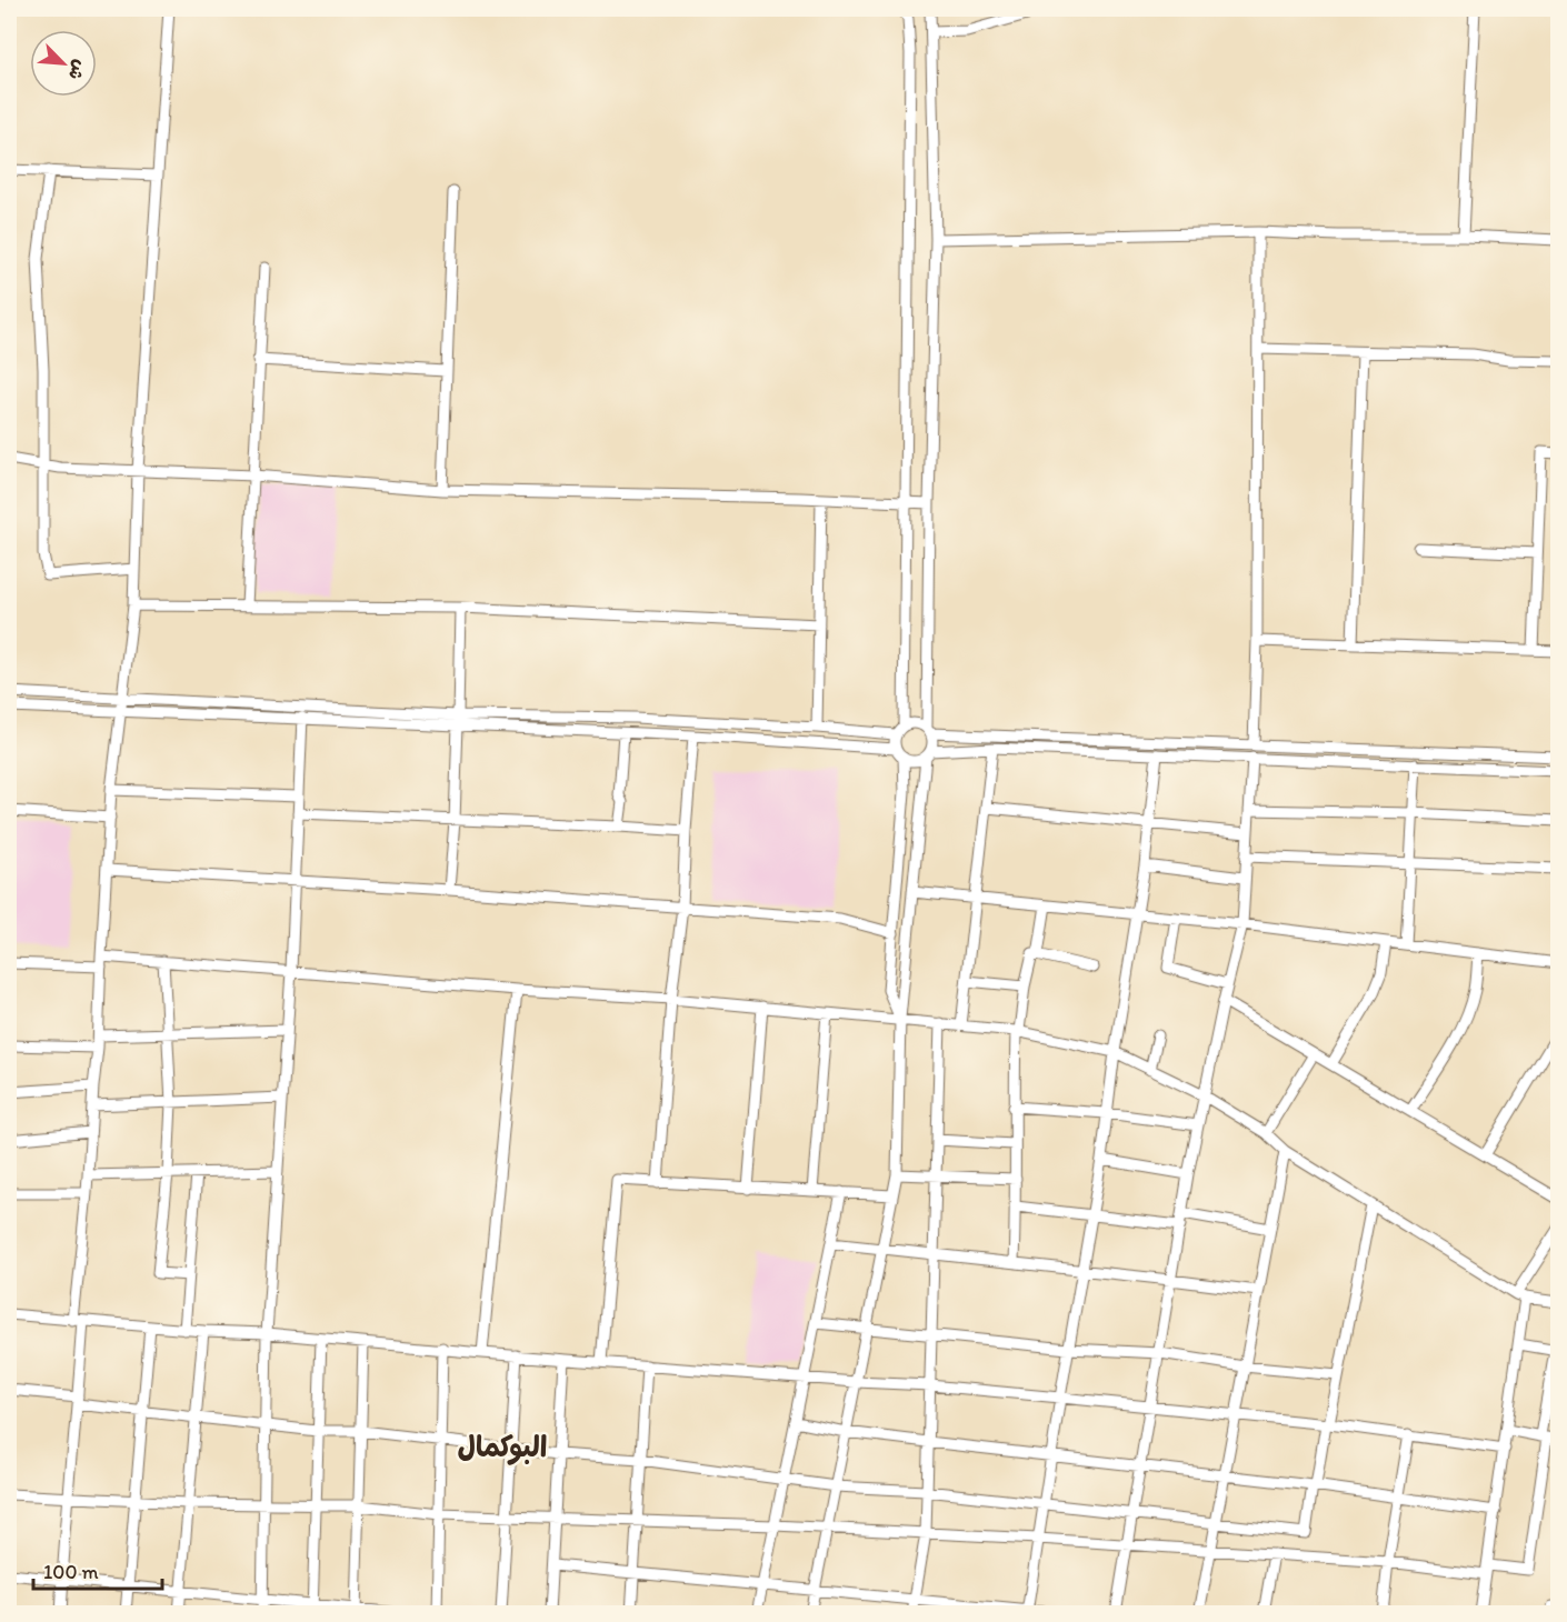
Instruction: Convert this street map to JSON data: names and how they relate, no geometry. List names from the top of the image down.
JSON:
{
  "districts": ["البوكمال"],
  "scale_bar": "100 m",
  "north": "bottom right"
}
